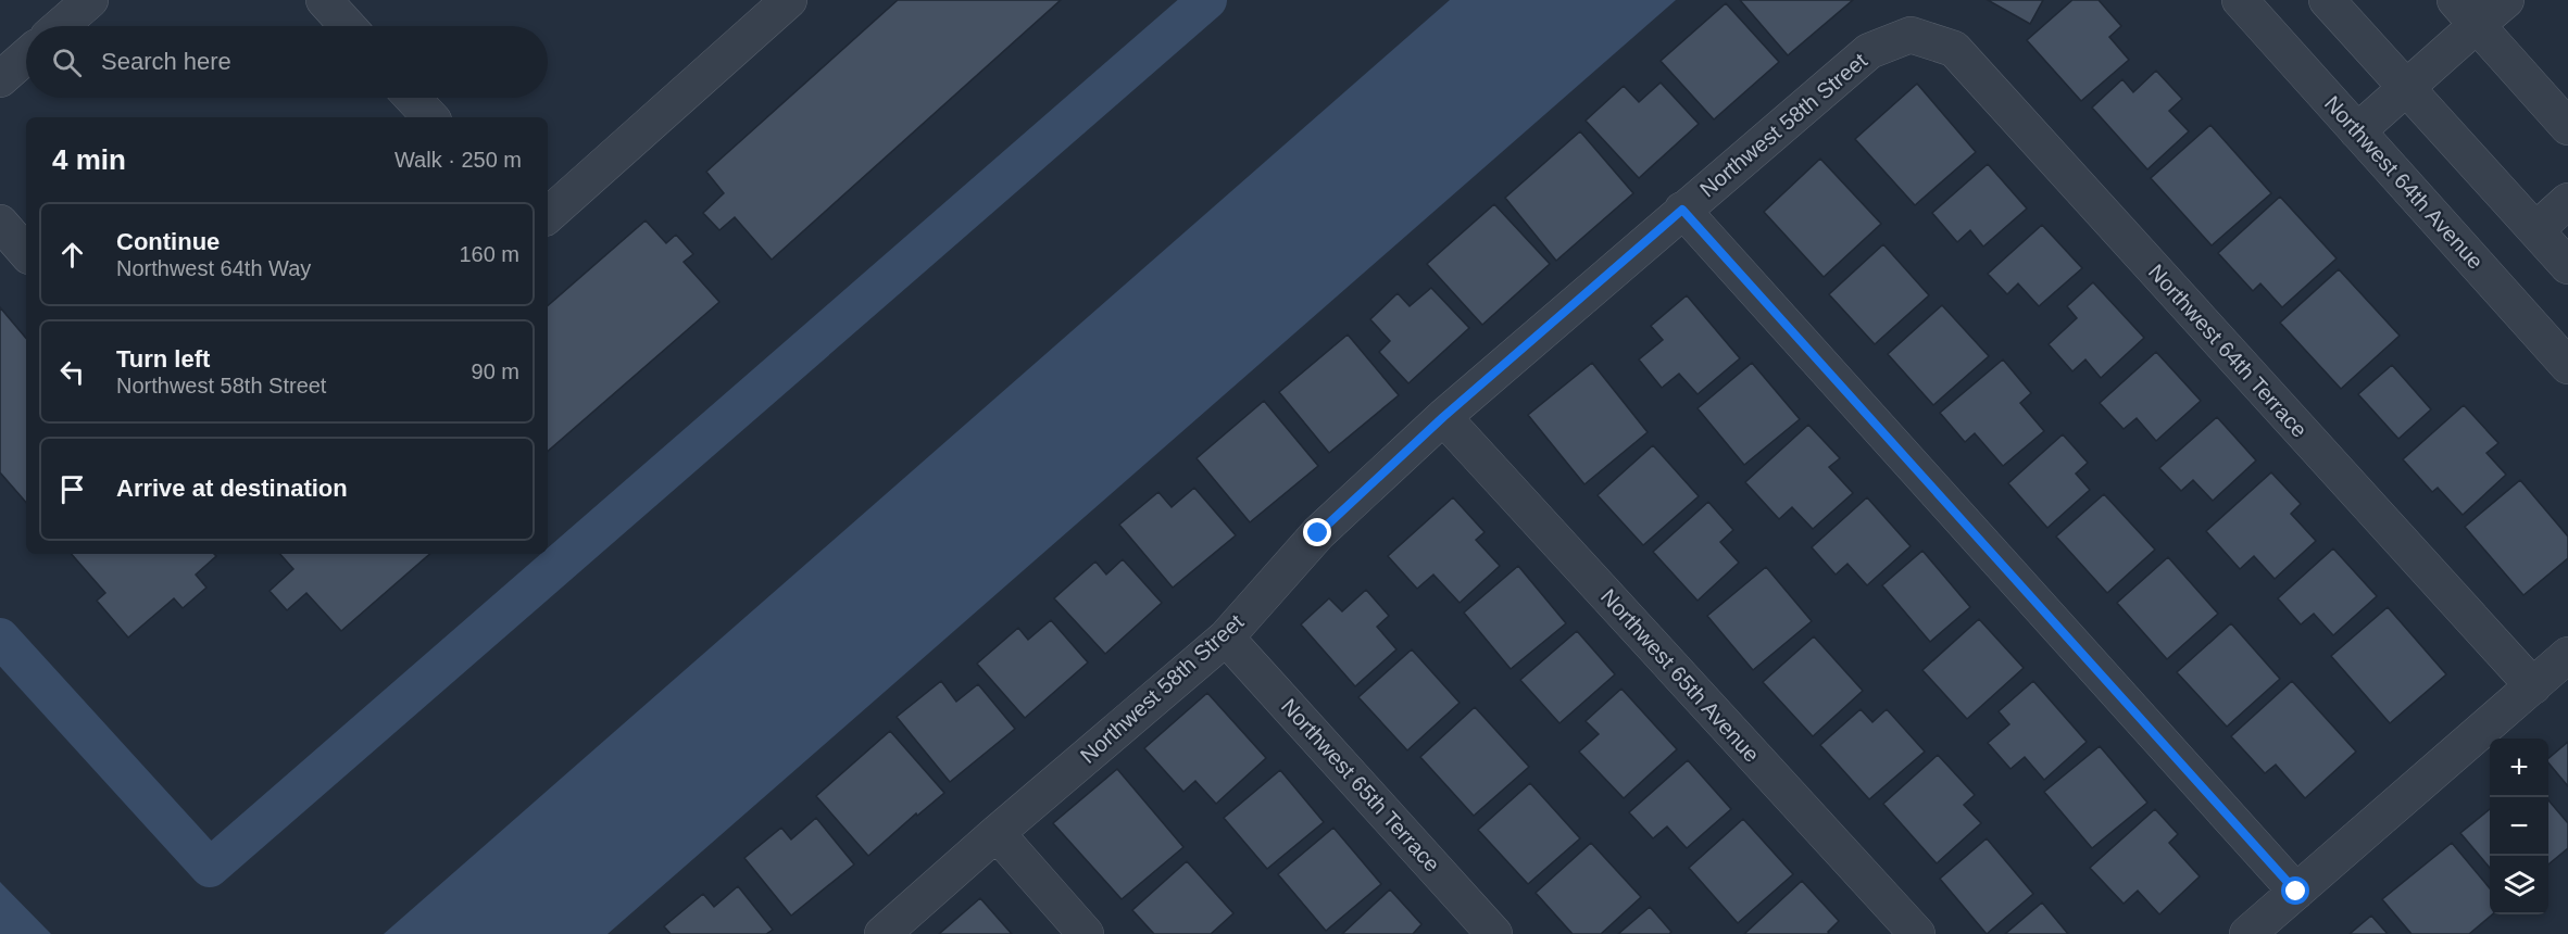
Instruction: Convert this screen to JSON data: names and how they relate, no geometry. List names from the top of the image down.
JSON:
{
  "streets": {
    "street": [
      "Northwest 58th Street",
      "Northwest 64th Avenue",
      "Northwest 64th Terrace",
      "Northwest 65th Avenue",
      "Northwest 65th Terrace"
    ]
  },
  "crossings": [
    ["Northwest 58th Street", "Northwest 64th Terrace"],
    ["Northwest 58th Street", "Northwest 65th Avenue"],
    ["Northwest 58th Street", "Northwest 65th Terrace"]
  ],
  "page": {
    "search": "Search here",
    "heading": ["4 min", "Walk · 250 m"],
    "list": [
      ["Continue", "Northwest 64th Way", "160 m"],
      ["Turn left", "Northwest 58th Street", "90 m"],
      "Arrive at destination"
    ],
    "map_buttons": ["+", "−"]
  }
}
